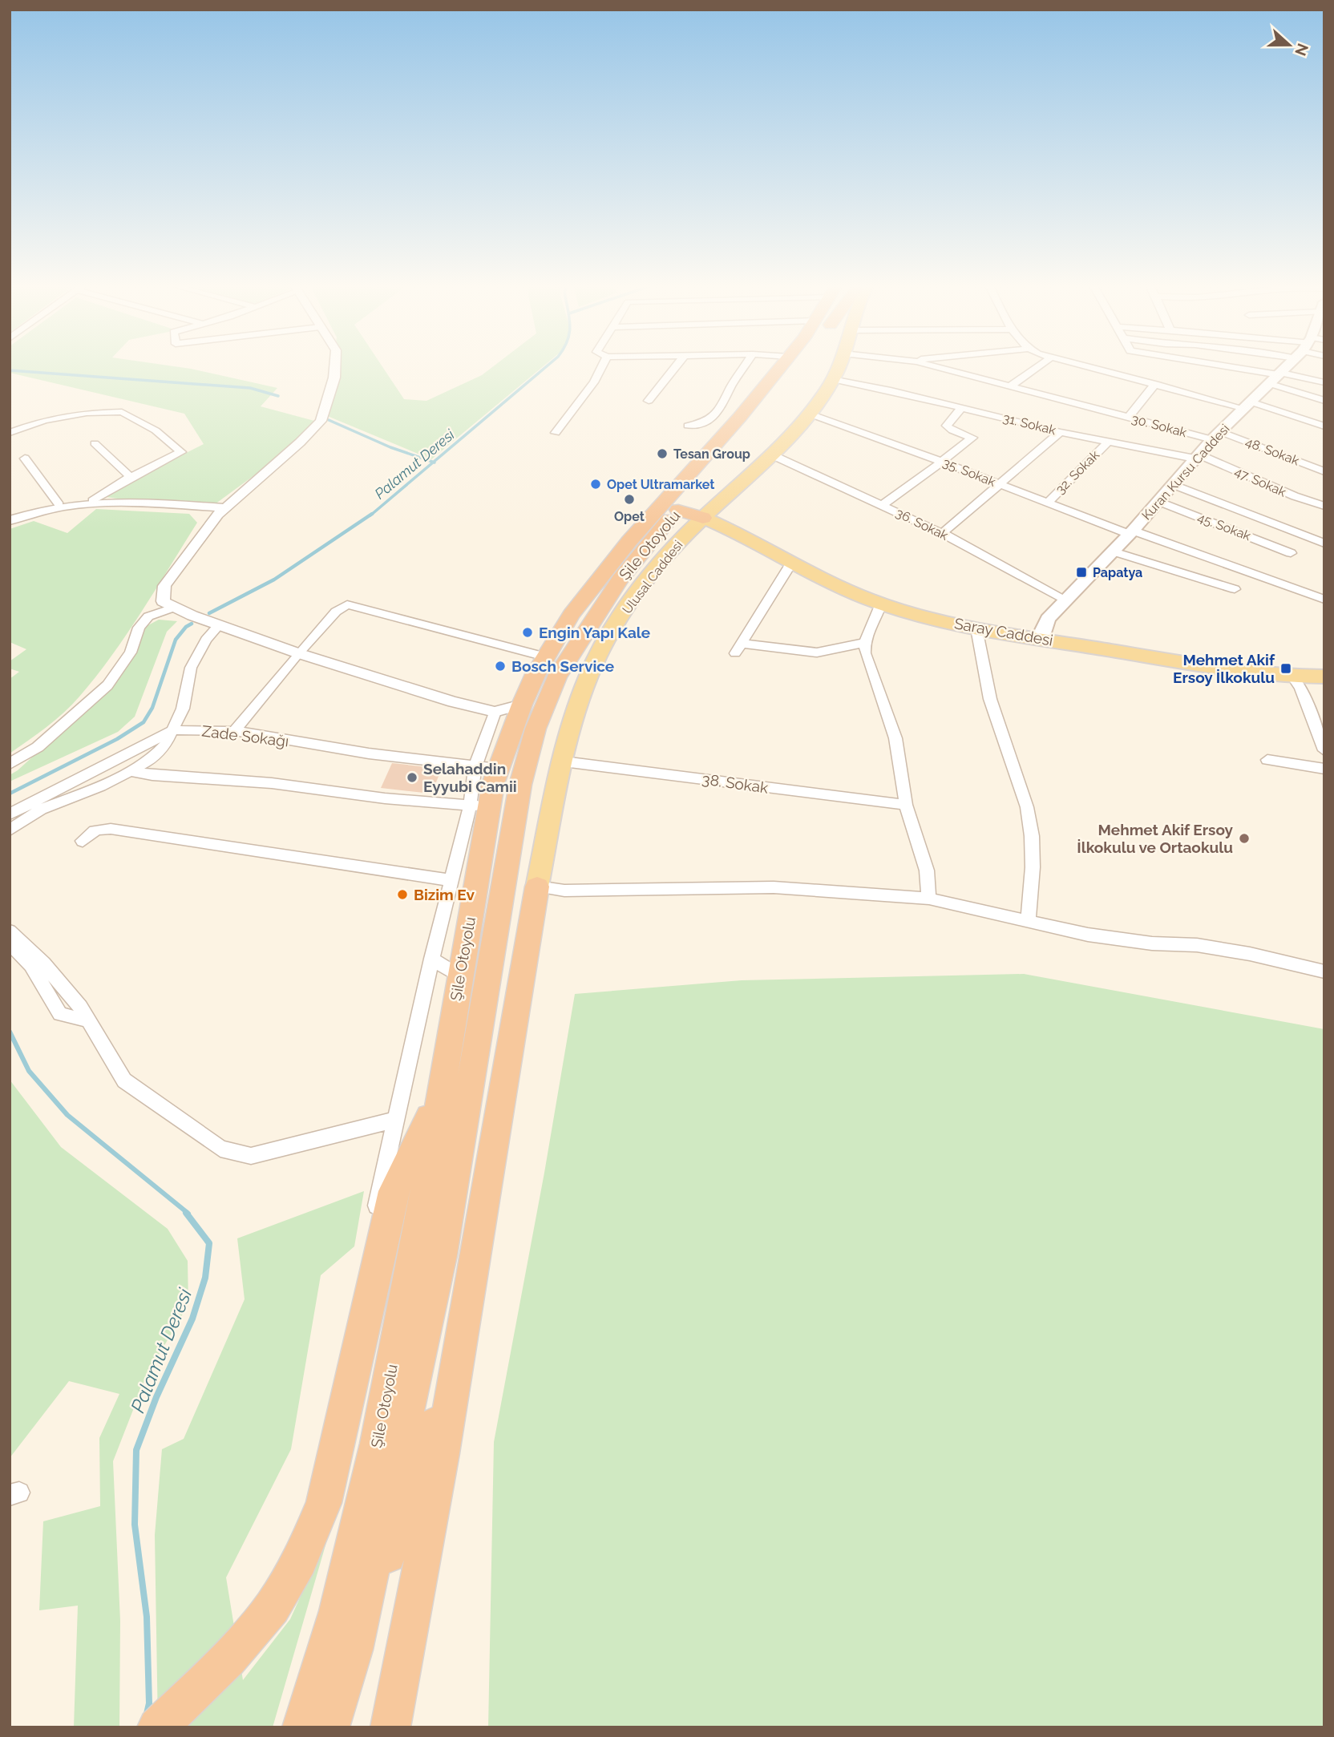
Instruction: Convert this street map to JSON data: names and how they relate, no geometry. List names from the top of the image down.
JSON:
{
  "streets": {
    "highway": ["Şile Otoyolu"],
    "main road": ["Kuran Kursu Caddesi", "Ulusal Caddesi", "Saray Caddesi"],
    "street": [
      "31. Sokak",
      "30. Sokak",
      "48. Sokak",
      "35. Sokak",
      "32. Sokak",
      "47. Sokak",
      "36. Sokak",
      "45. Sokak",
      "Zade Sokağı",
      "38. Sokak"
    ]
  },
  "crossings": [
    ["31. Sokak", "32. Sokak"],
    ["31. Sokak", "Kuran Kursu Caddesi"],
    ["31. Sokak", "47. Sokak"],
    ["31. Sokak", "Ulusal Caddesi"],
    ["30. Sokak", "48. Sokak"],
    ["30. Sokak", "Kuran Kursu Caddesi"],
    ["48. Sokak", "Kuran Kursu Caddesi"],
    ["35. Sokak", "32. Sokak"],
    ["35. Sokak", "Kuran Kursu Caddesi"],
    ["35. Sokak", "Ulusal Caddesi"],
    ["Kuran Kursu Caddesi", "47. Sokak"],
    ["Kuran Kursu Caddesi", "36. Sokak"],
    ["Kuran Kursu Caddesi", "45. Sokak"],
    ["Kuran Kursu Caddesi", "Saray Caddesi"],
    ["36. Sokak", "Ulusal Caddesi"],
    ["Şile Otoyolu", "Zade Sokağı"],
    ["Ulusal Caddesi", "Saray Caddesi"],
    ["Ulusal Caddesi", "38. Sokak"]
  ],
  "water": ["Palamut Deresi"],
  "places": {
    "other": [
      "Tesan Group",
      "Opet Ultramarket",
      "Opet",
      "Engin Yapı Kale",
      "Bosch Service",
      "Selahaddin Eyyubi Camii",
      "Mehmet Akif Ersoy İlkokulu ve Ortaokulu",
      "Bizim Ev"
    ],
    "transit": ["Papatya", "Mehmet Akif Ersoy İlkokulu"]
  },
  "north": "right"
}
